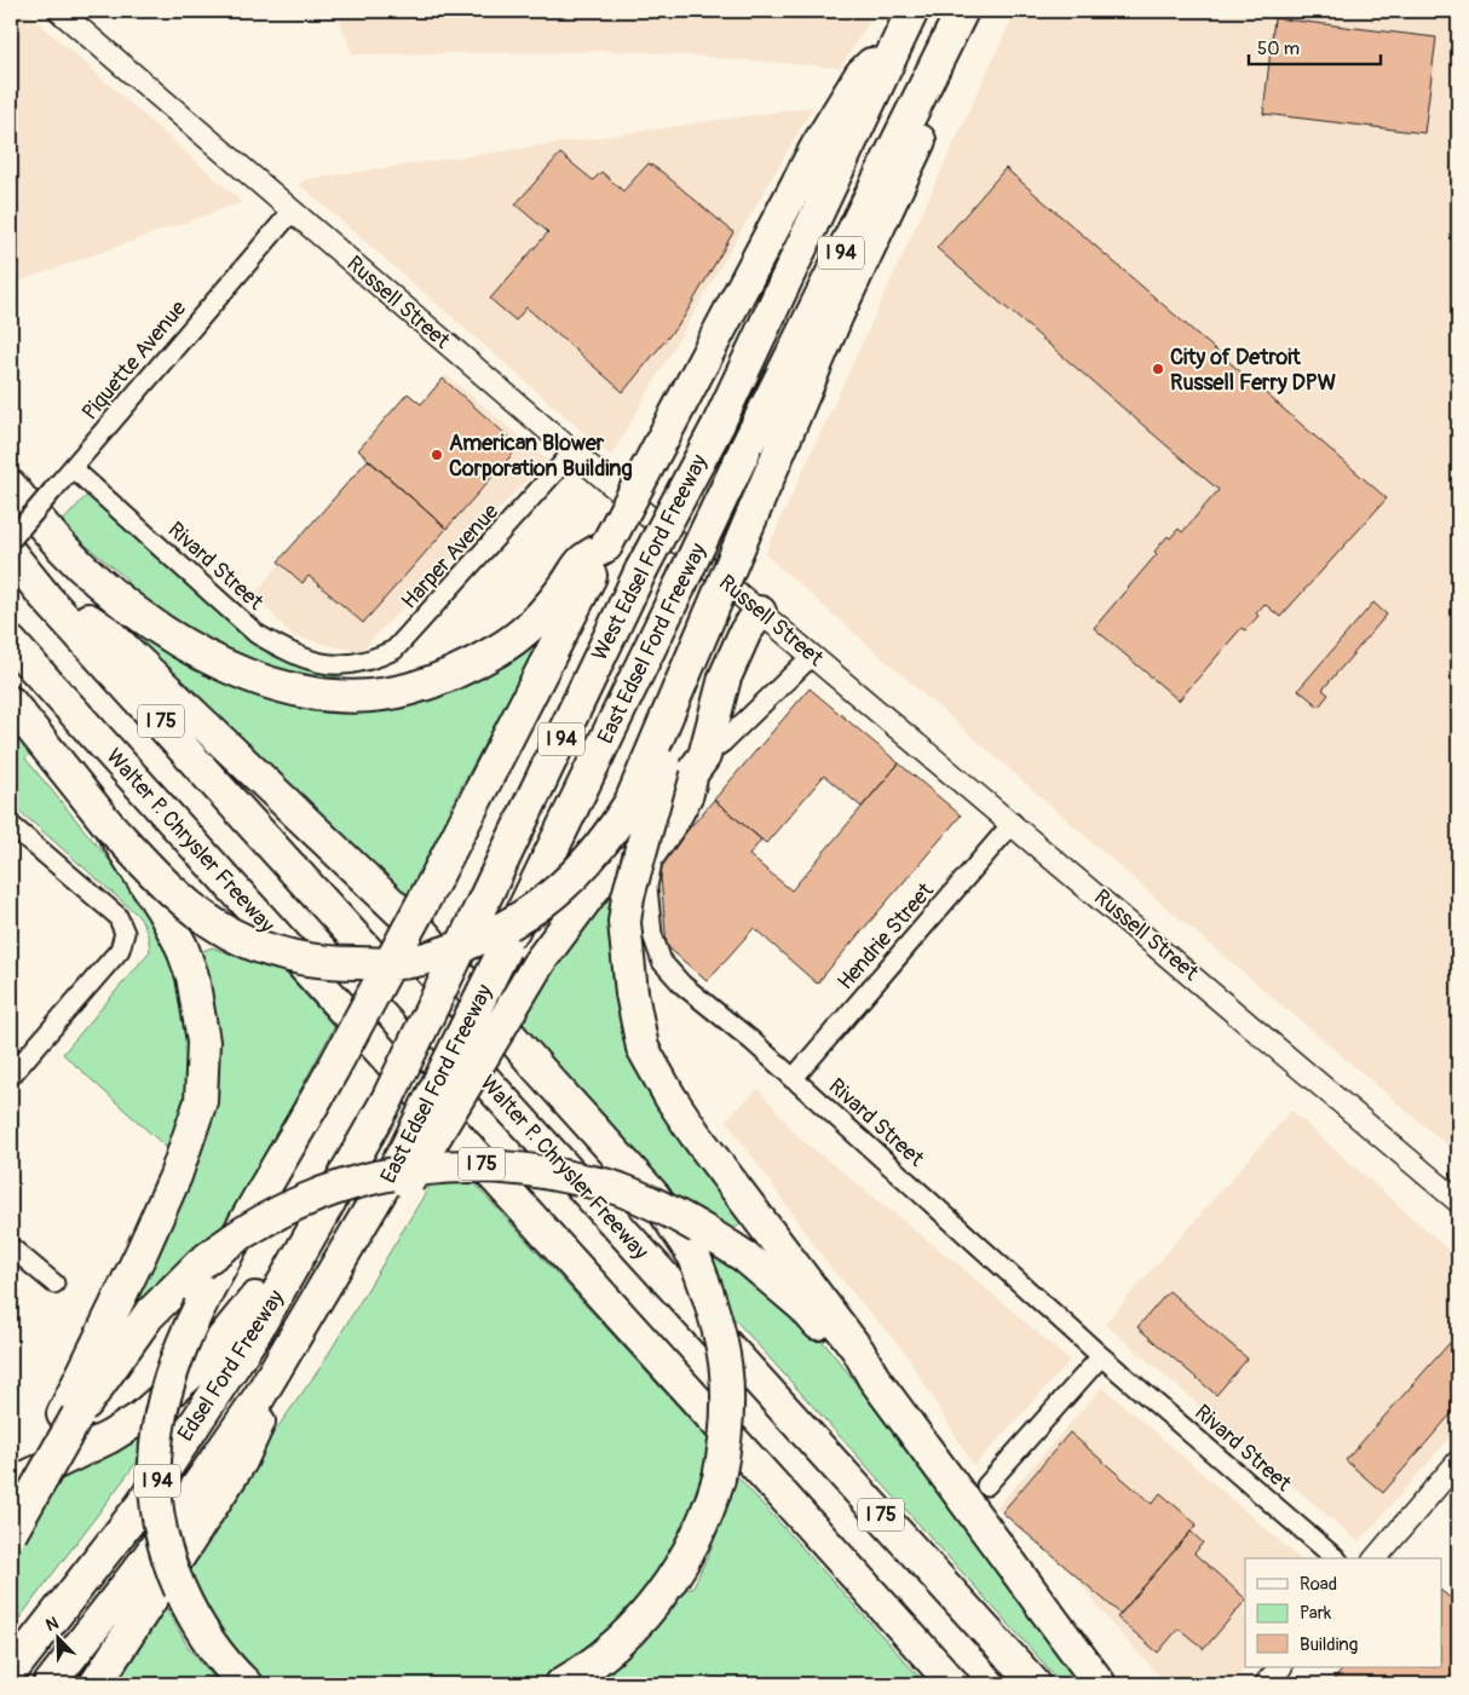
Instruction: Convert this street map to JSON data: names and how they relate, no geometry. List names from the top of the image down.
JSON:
{
  "streets": {
    "highway": [
      "I 94",
      "West Edsel Ford Freeway",
      "East Edsel Ford Freeway",
      "I 75",
      "Walter P. Chrysler Freeway",
      "Edsel Ford Freeway"
    ],
    "street": [
      "Russell Street",
      "Piquette Avenue",
      "Harper Avenue",
      "Rivard Street",
      "Hendrie Street"
    ]
  },
  "crossings": [
    ["Russell Street", "Piquette Avenue"],
    ["Russell Street", "Harper Avenue"],
    ["Russell Street", "Hendrie Street"],
    ["Piquette Avenue", "Rivard Street"],
    ["Harper Avenue", "Rivard Street"],
    ["West Edsel Ford Freeway", "Edsel Ford Freeway"],
    ["Rivard Street", "Hendrie Street"],
    ["East Edsel Ford Freeway", "Edsel Ford Freeway"],
    ["I 75", "Walter P. Chrysler Freeway"]
  ],
  "places": ["City of Detroit Russell Ferry DPW", "American Blower Corporation Building"],
  "legend": ["Road", "Park", "Building"],
  "scale_bar": "50 m",
  "north": "top left"
}
